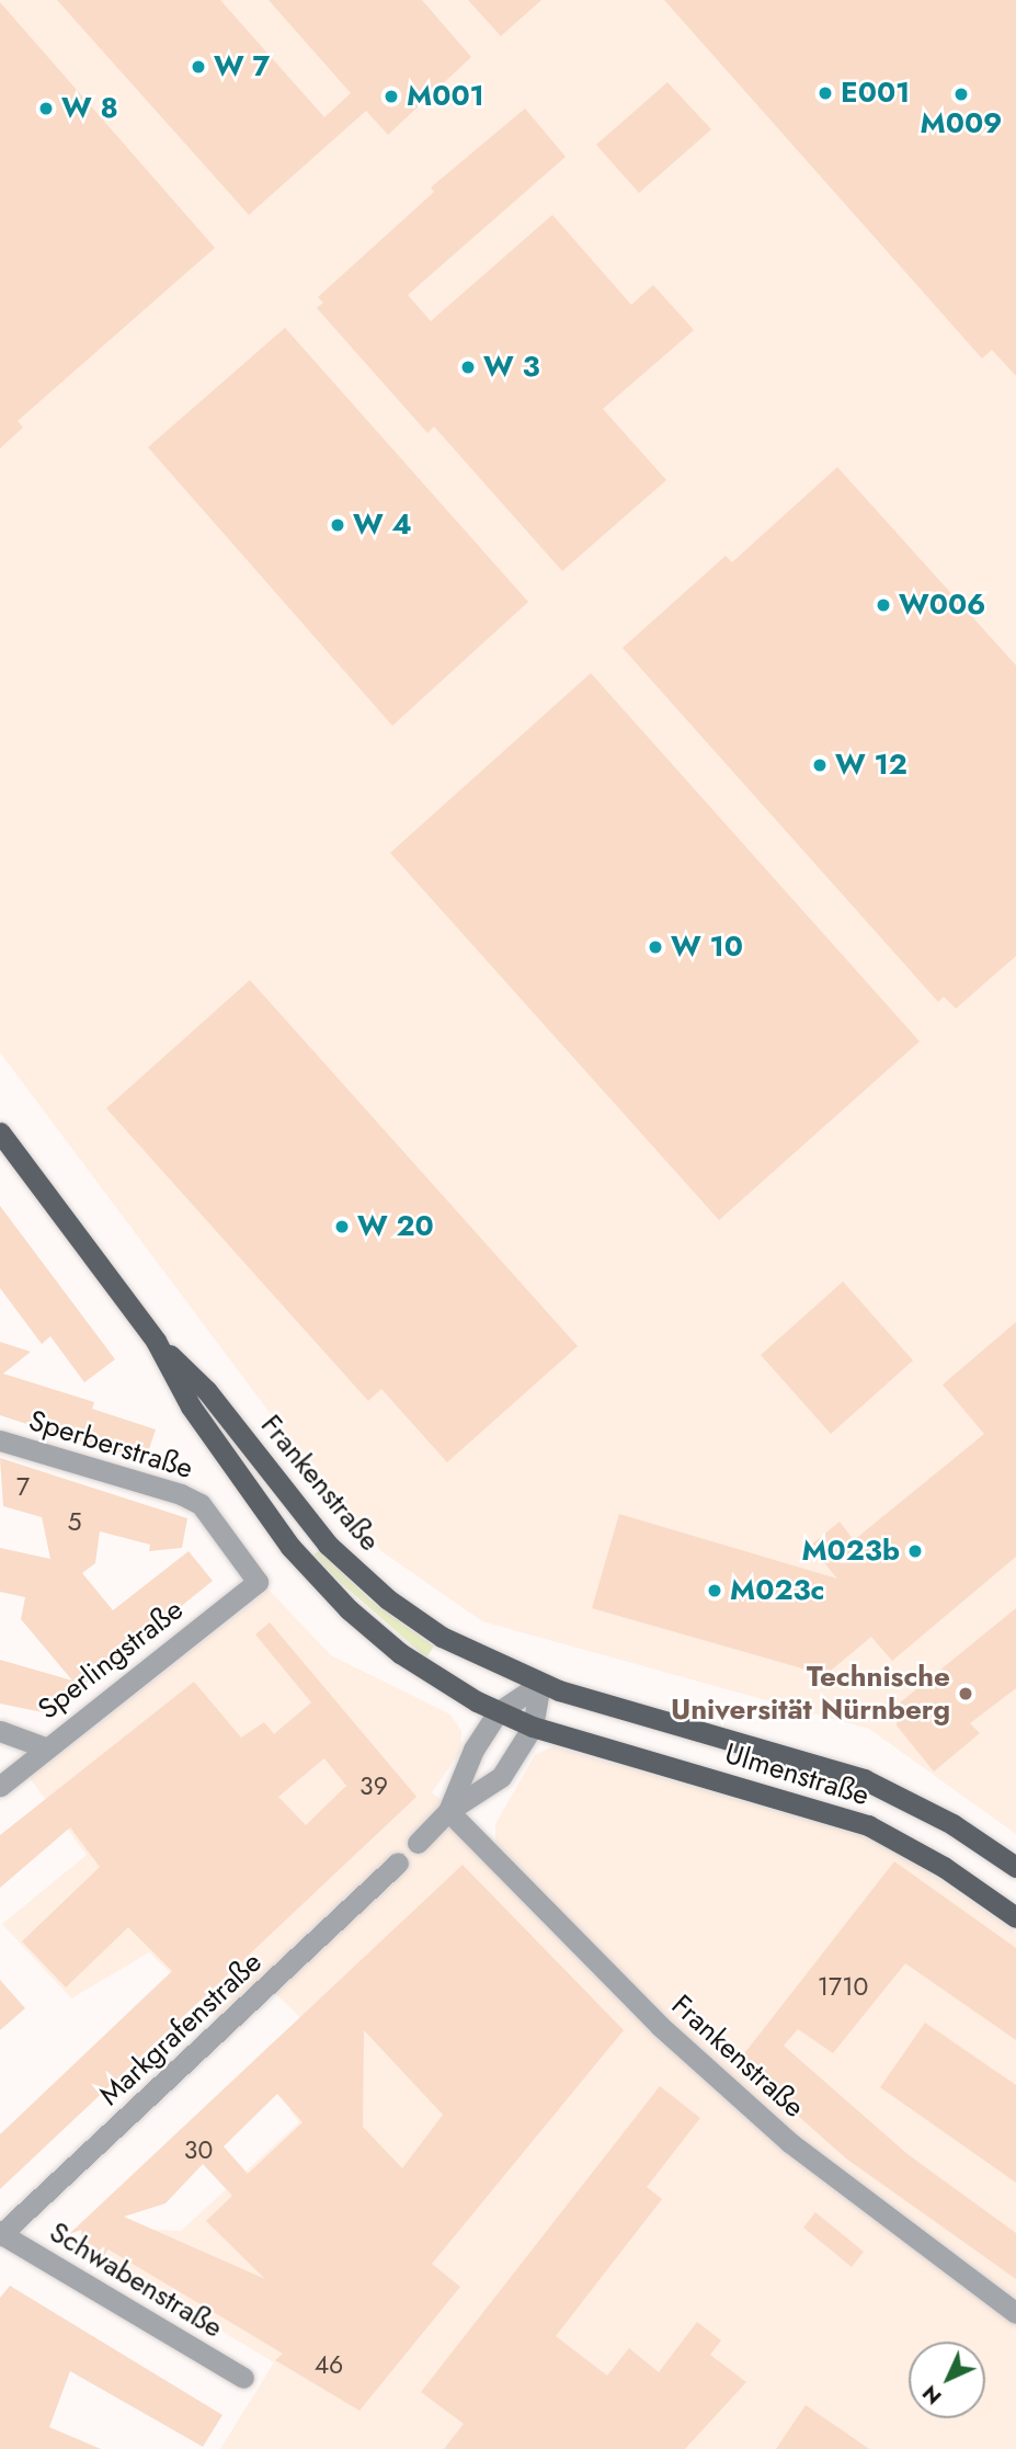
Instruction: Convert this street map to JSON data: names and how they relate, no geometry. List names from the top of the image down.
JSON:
{
  "streets": {
    "main road": ["Frankenstraße", "Ulmenstraße"],
    "street": [
      "Sperberstraße",
      "Sperlingstraße",
      "Markgrafenstraße",
      "Schwabenstraße"
    ]
  },
  "crossings": [
    ["Sperberstraße", "Sperlingstraße"],
    ["Frankenstraße", "Ulmenstraße"],
    ["Markgrafenstraße", "Schwabenstraße"]
  ],
  "places": [
    "W 7",
    "E001",
    "M009",
    "M001",
    "W 8",
    "W 3",
    "W 4",
    "W006",
    "W 12",
    "W 10",
    "W 20",
    "M023b",
    "M023c",
    "Technische Universität Nürnberg"
  ],
  "house_numbers": [
    "7",
    "5",
    "39",
    "1710",
    "30",
    "46"
  ],
  "north": "bottom left"
}
